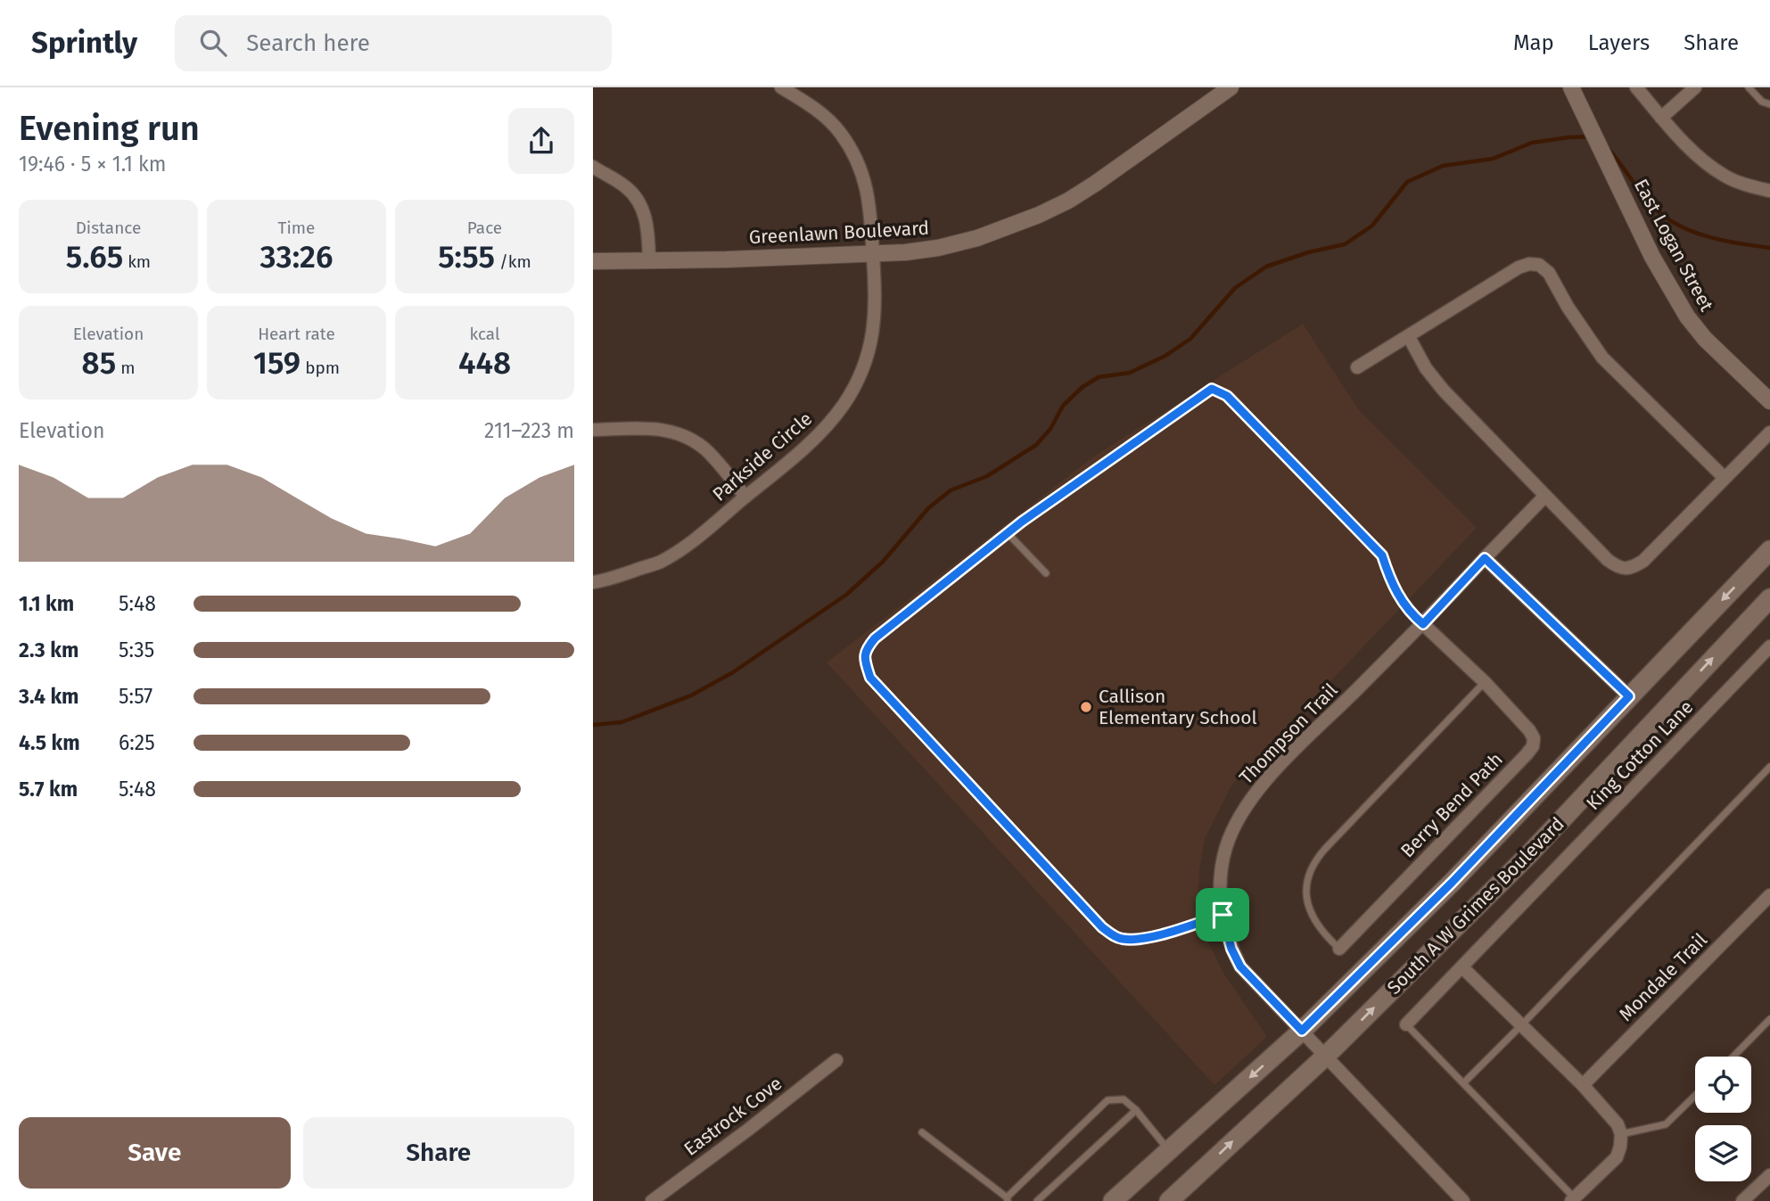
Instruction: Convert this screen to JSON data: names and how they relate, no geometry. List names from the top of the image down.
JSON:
{
  "streets": {
    "main road": ["South A W Grimes Boulevard"],
    "street": [
      "Greenlawn Boulevard",
      "East Logan Street",
      "Parkside Circle",
      "Thompson Trail",
      "King Cotton Lane",
      "Berry Bend Path",
      "Mondale Trail",
      "Eastrock Cove"
    ]
  },
  "crossings": [
    ["Greenlawn Boulevard", "Parkside Circle"],
    ["Thompson Trail", "South A W Grimes Boulevard"]
  ],
  "places": ["Callison Elementary School"],
  "page": {
    "header": "Sprintly",
    "search": "Search here",
    "nav": ["Map", "Layers", "Share"],
    "heading": ["Evening run", "19:46 · 5 × 1.1 km"],
    "stats": [
      ["Distance", "5.65 km"],
      ["Time", "33:26"],
      ["Pace", "5:55 /km"],
      ["Elevation", "85 m"],
      ["Heart rate", "159 bpm"],
      ["kcal", "448"]
    ],
    "chart": ["Elevation", "211–223 m"],
    "list": [
      {
        "name": "1.1 km",
        "note": "5:48"
      },
      {
        "name": "2.3 km",
        "note": "5:35"
      },
      {
        "name": "3.4 km",
        "note": "5:57"
      },
      {
        "name": "4.5 km",
        "note": "6:25"
      },
      {
        "name": "5.7 km",
        "note": "5:48"
      }
    ],
    "buttons": ["Save", "Share"]
  }
}
